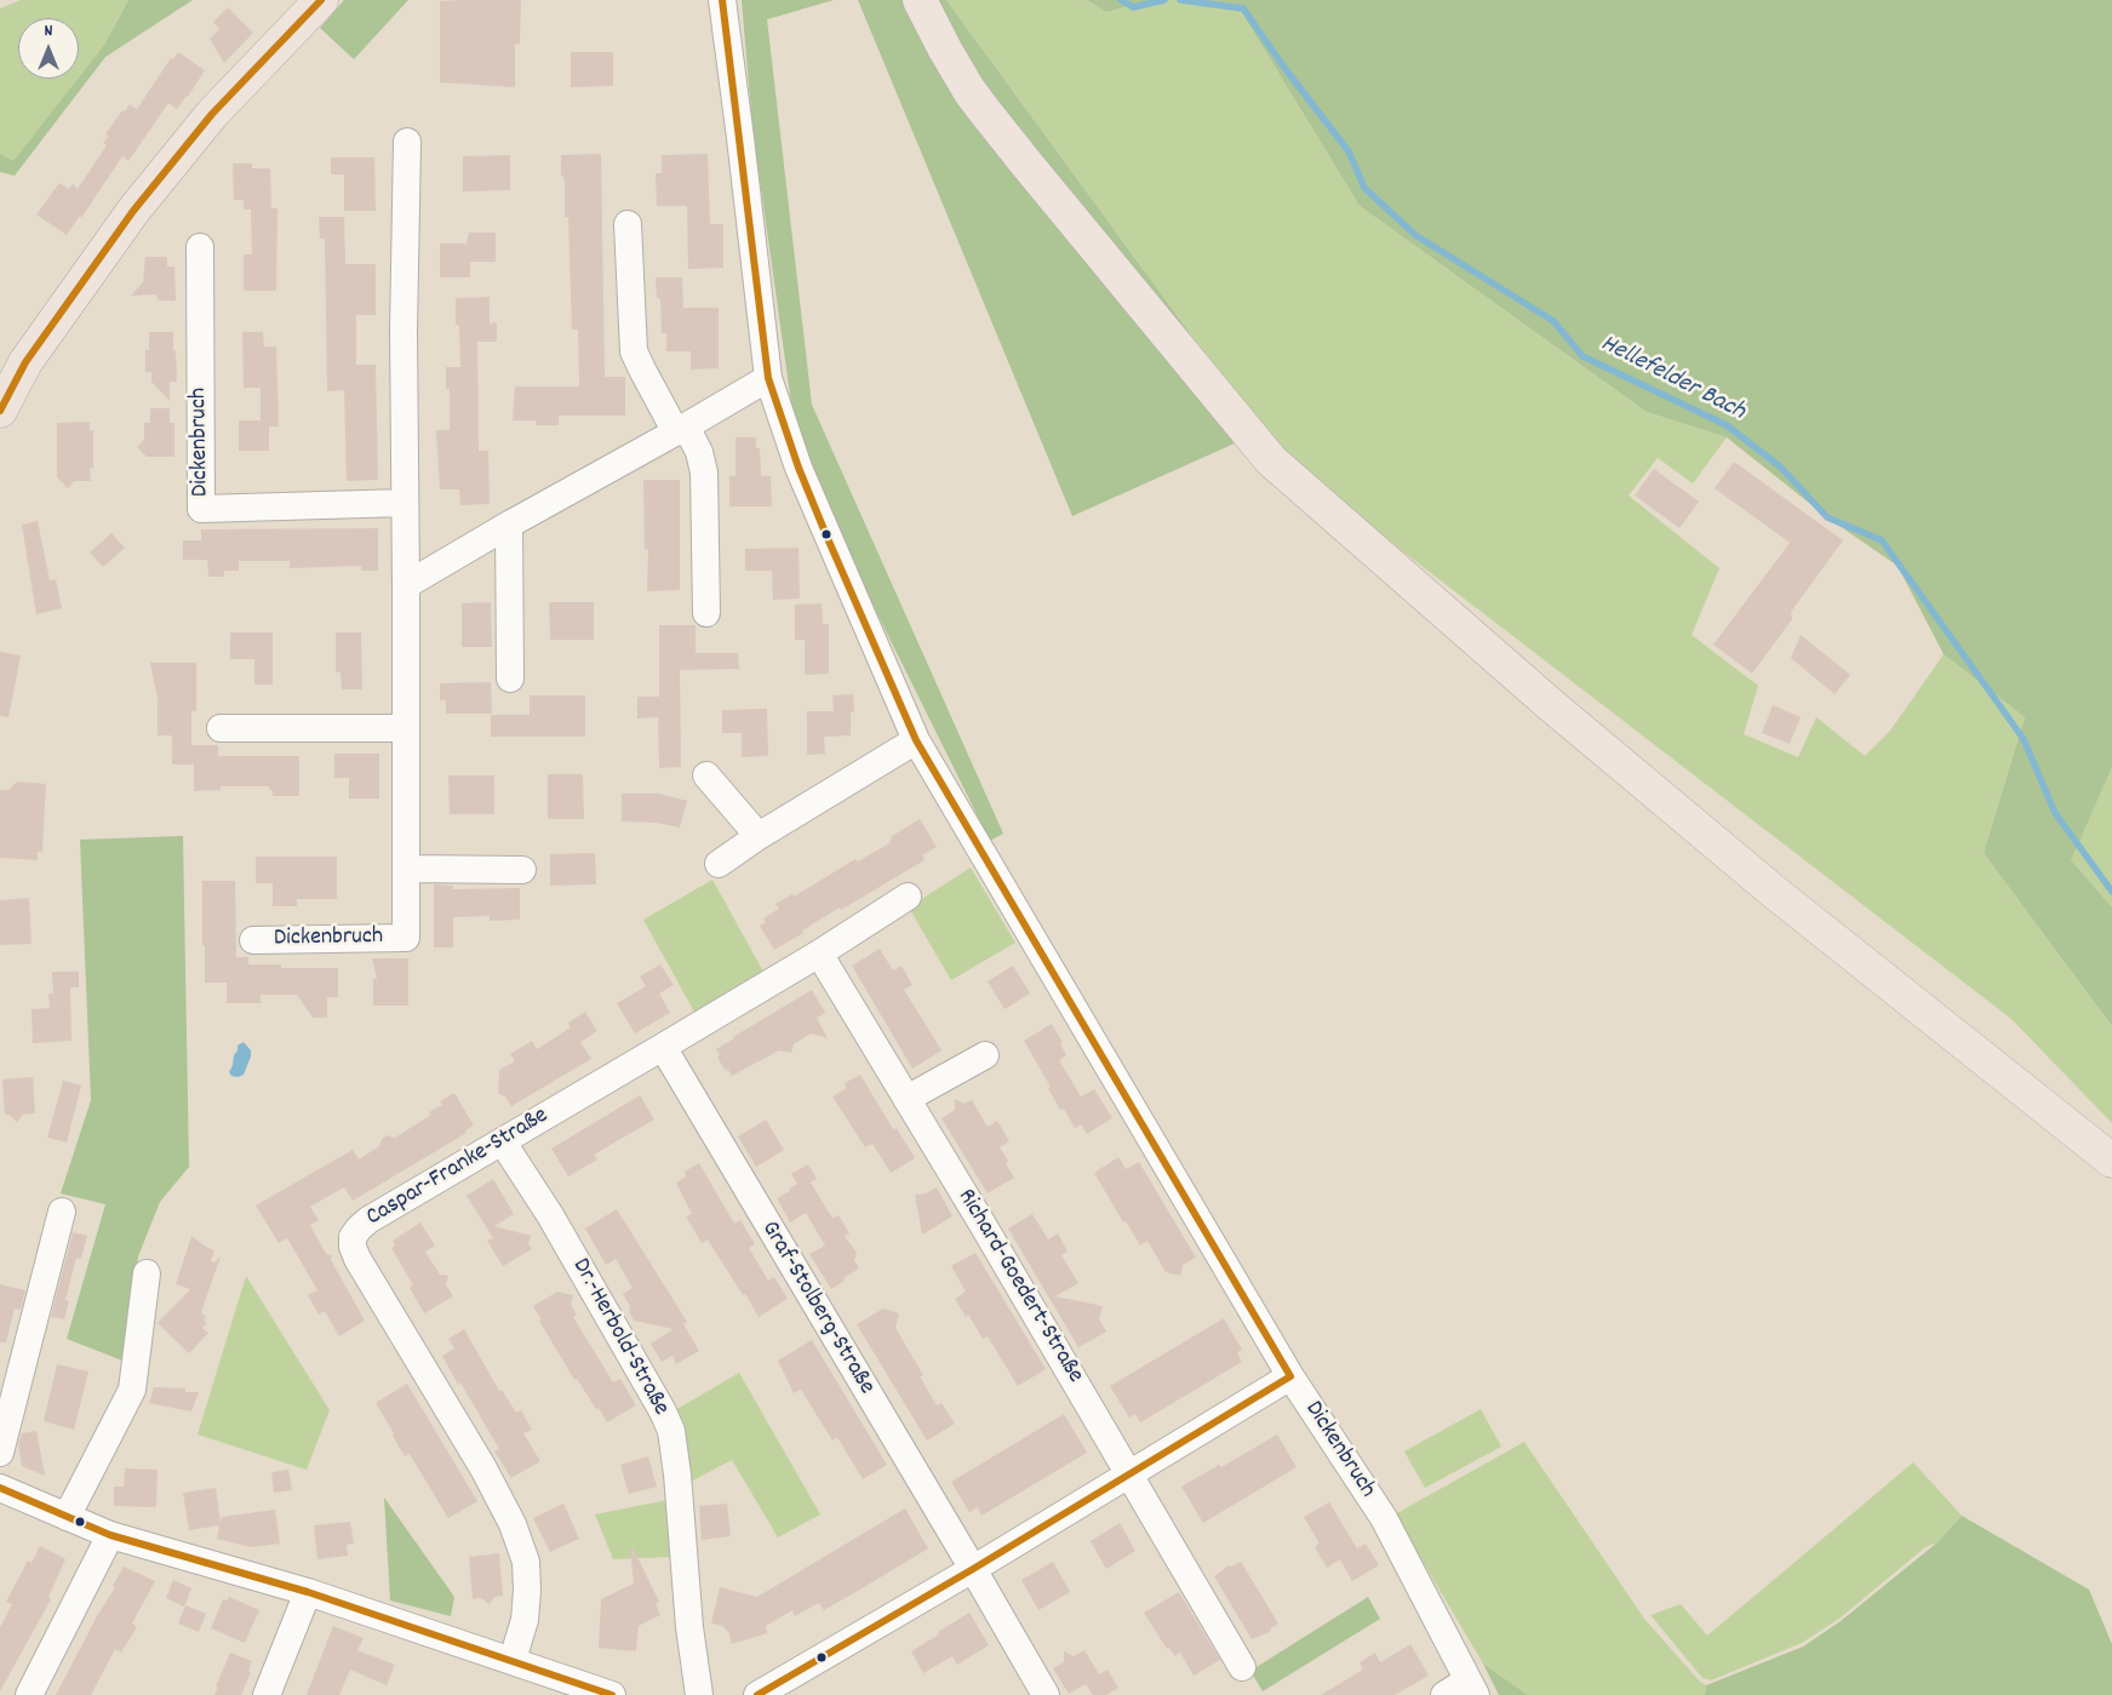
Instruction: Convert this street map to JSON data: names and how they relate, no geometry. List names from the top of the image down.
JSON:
{
  "streets": {
    "street": [
      "Dickenbruch",
      "Caspar-Franke-Straße",
      "Richard-Goedert-Straße",
      "Graf-Stolberg-Straße",
      "Dr.-Herbold-Straße"
    ]
  },
  "crossings": [
    ["Caspar-Franke-Straße", "Richard-Goedert-Straße"],
    ["Caspar-Franke-Straße", "Graf-Stolberg-Straße"],
    ["Caspar-Franke-Straße", "Dr.-Herbold-Straße"]
  ],
  "water": ["Hellefelder Bach"],
  "north": "top"
}
